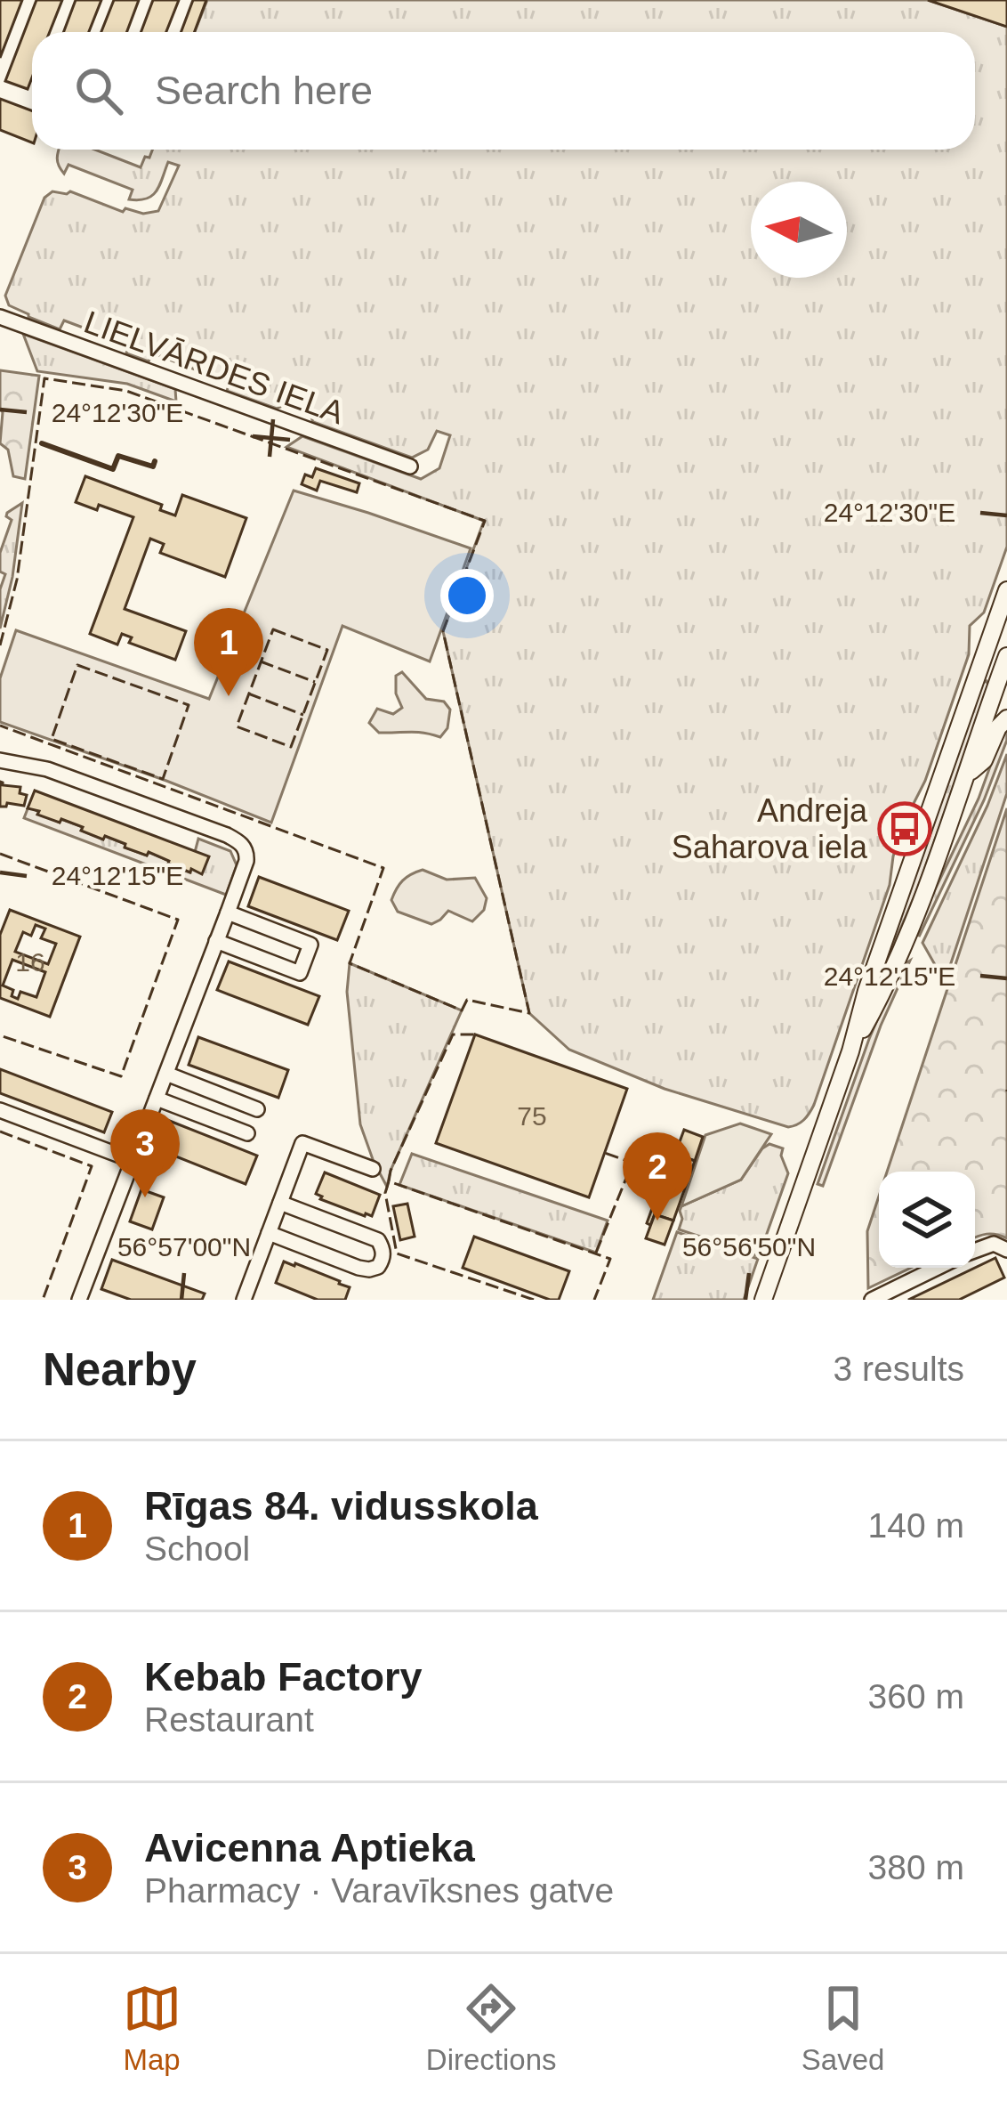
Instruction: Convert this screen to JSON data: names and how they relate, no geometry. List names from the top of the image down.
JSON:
{
  "streets": {
    "street": ["LIELVĀRDES IELA"]
  },
  "places": {
    "bus stop": ["Andreja Saharova iela"]
  },
  "house_numbers": ["16", "75"],
  "north": "left",
  "page": {
    "search": "Search here",
    "pins": ["1", "3", "2"],
    "heading": ["Nearby", "3 results"],
    "list": [
      {
        "mark": "1",
        "name": "Rīgas 84. vidusskola",
        "note": "School",
        "value": "140 m"
      },
      {
        "mark": "2",
        "name": "Kebab Factory",
        "note": "Restaurant",
        "value": "360 m"
      },
      {
        "mark": "3",
        "name": "Avicenna Aptieka",
        "note": "Pharmacy · Varavīksnes gatve",
        "value": "380 m"
      }
    ],
    "nav": ["Map", "Directions", "Saved"]
  },
  "coordinates": [
    "24°12'30\"E",
    "24°12'15\"E",
    "56°57'00\"N",
    "56°56'50\"N"
  ]
}
